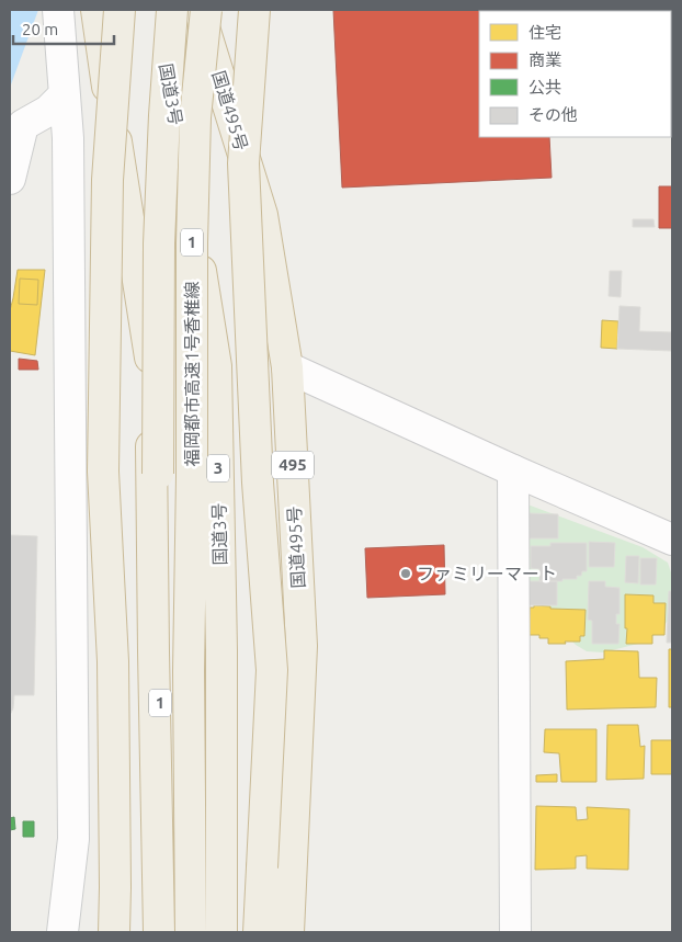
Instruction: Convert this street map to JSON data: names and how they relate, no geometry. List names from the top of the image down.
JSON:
{
  "streets": {
    "highway": [
      "国道3号",
      "国道495号",
      "1",
      "福岡都市高速1号香椎線",
      "495",
      "3"
    ]
  },
  "places": ["ファミリーマート"],
  "legend": [
    "住宅",
    "商業",
    "公共",
    "その他"
  ],
  "scale_bar": "20 m"
}
